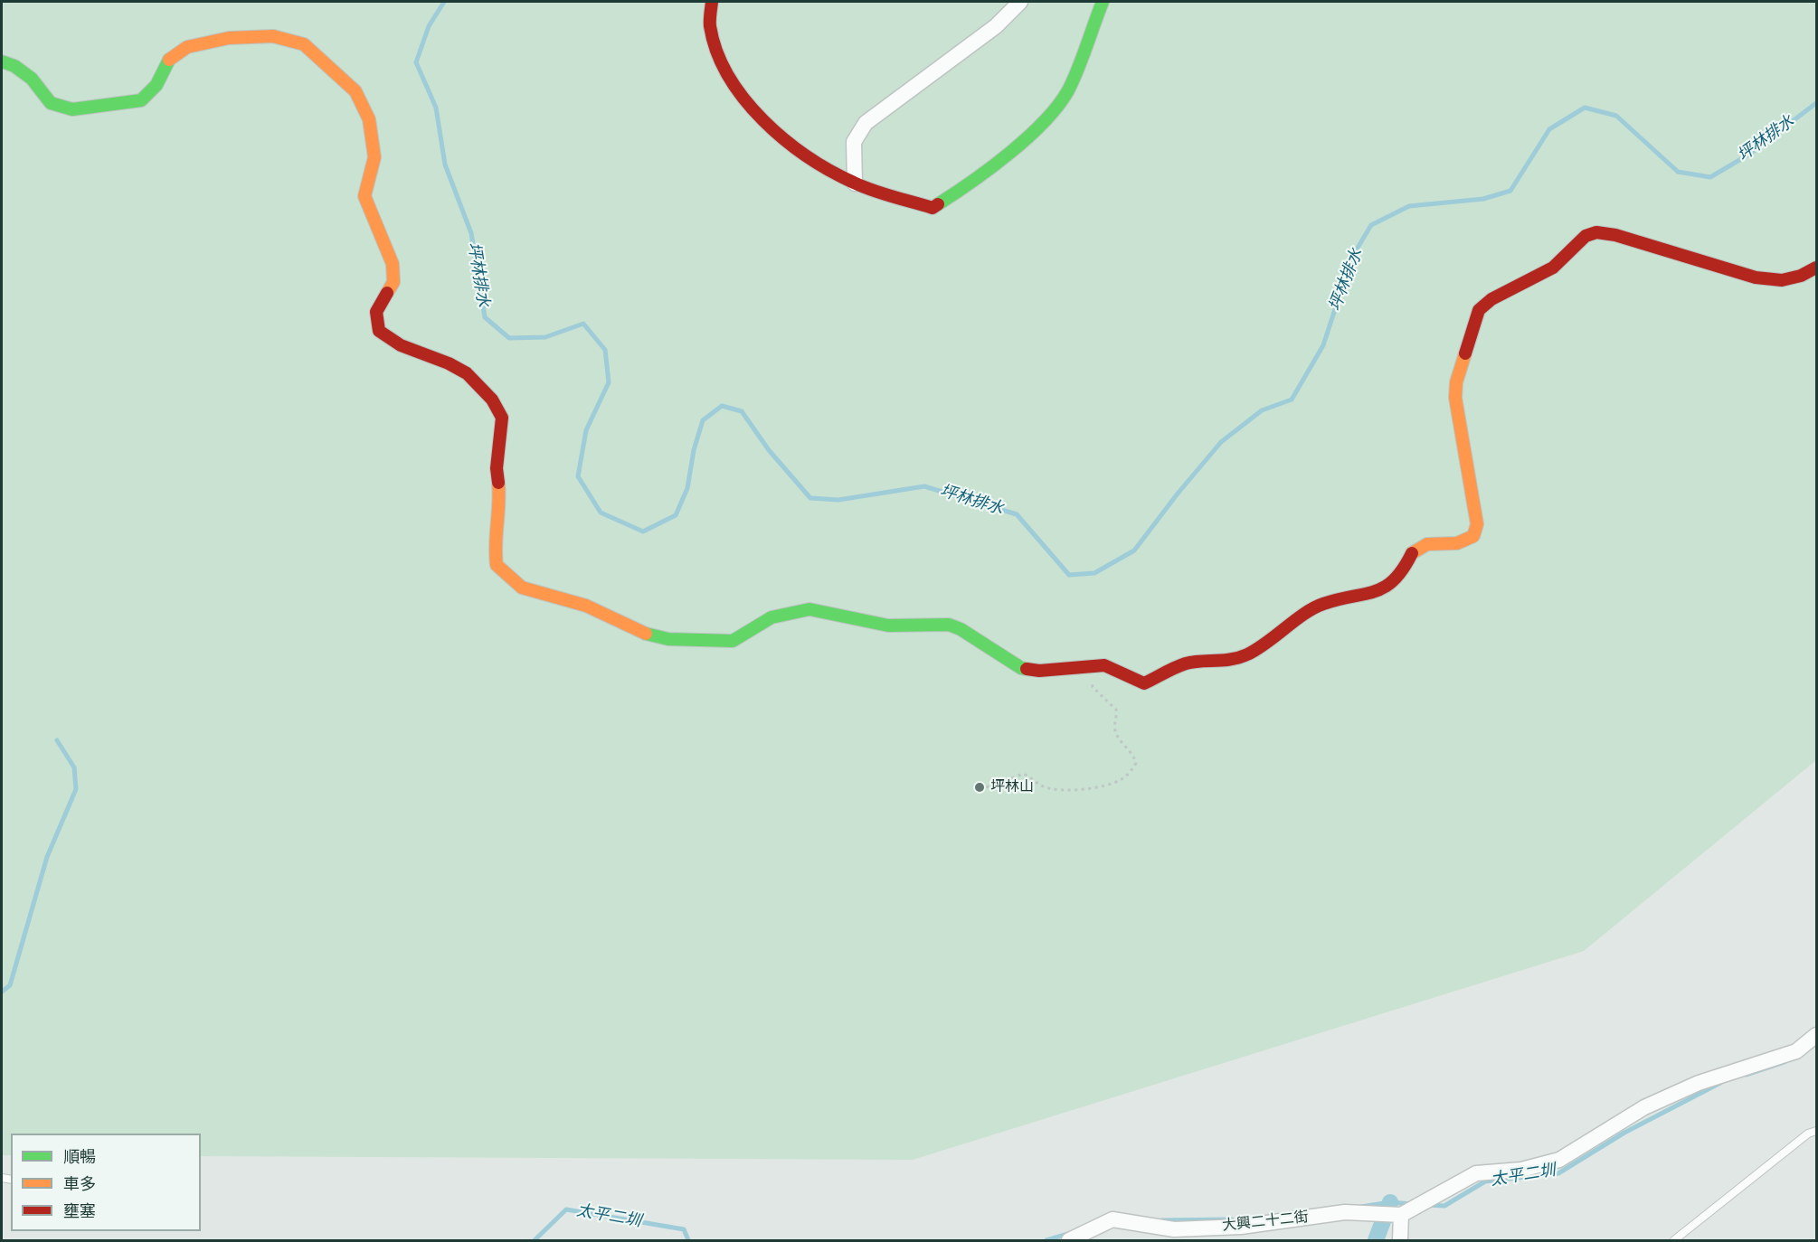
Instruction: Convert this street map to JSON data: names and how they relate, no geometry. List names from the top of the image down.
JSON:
{
  "streets": {
    "street": ["大興二十二街"]
  },
  "water": ["坪林排水", "太平二圳"],
  "places": ["坪林山"],
  "legend": ["順暢", "車多", "壅塞"]
}
